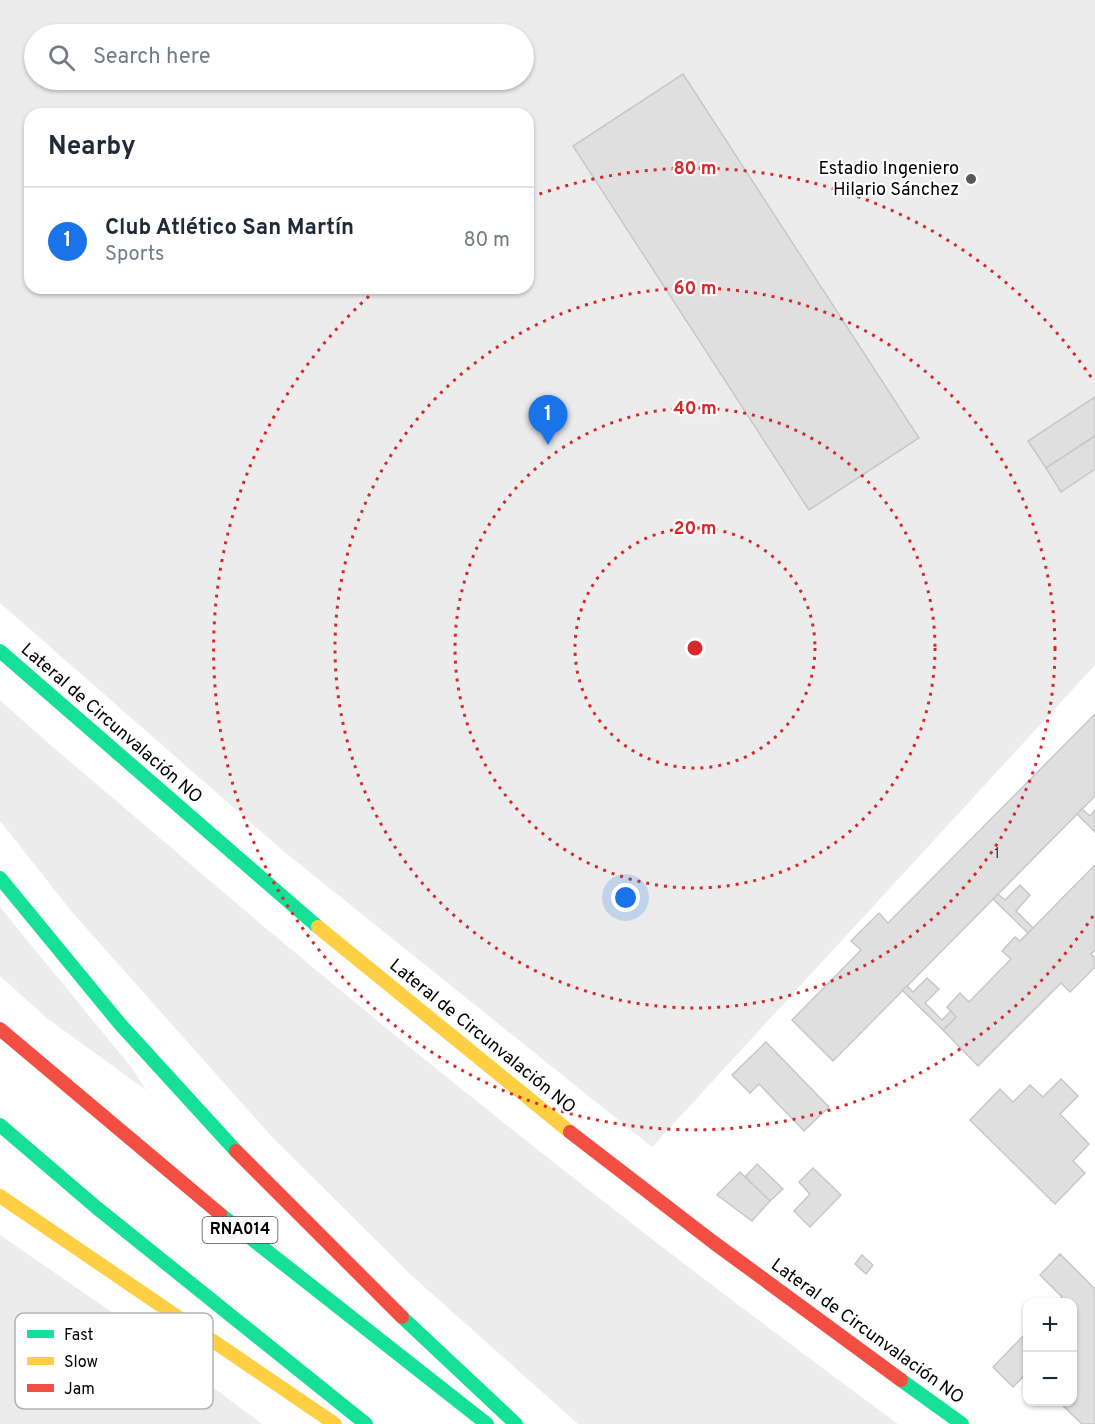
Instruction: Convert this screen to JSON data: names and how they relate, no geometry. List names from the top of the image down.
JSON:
{
  "streets": {
    "main road": ["Lateral de Circunvalación NO", "RNA014"]
  },
  "places": ["Estadio Ingeniero Hilario Sánchez"],
  "house_numbers": ["1"],
  "legend": ["Fast", "Slow", "Jam"],
  "page": {
    "search": "Search here",
    "heading": "Nearby",
    "list": [
      {
        "mark": "1",
        "name": "Club Atlético San Martín",
        "note": "Sports",
        "value": "80 m"
      }
    ],
    "pins": "1",
    "map_buttons": ["+", "−"]
  },
  "rings": [
    "80 m",
    "60 m",
    "40 m",
    "20 m"
  ]
}
